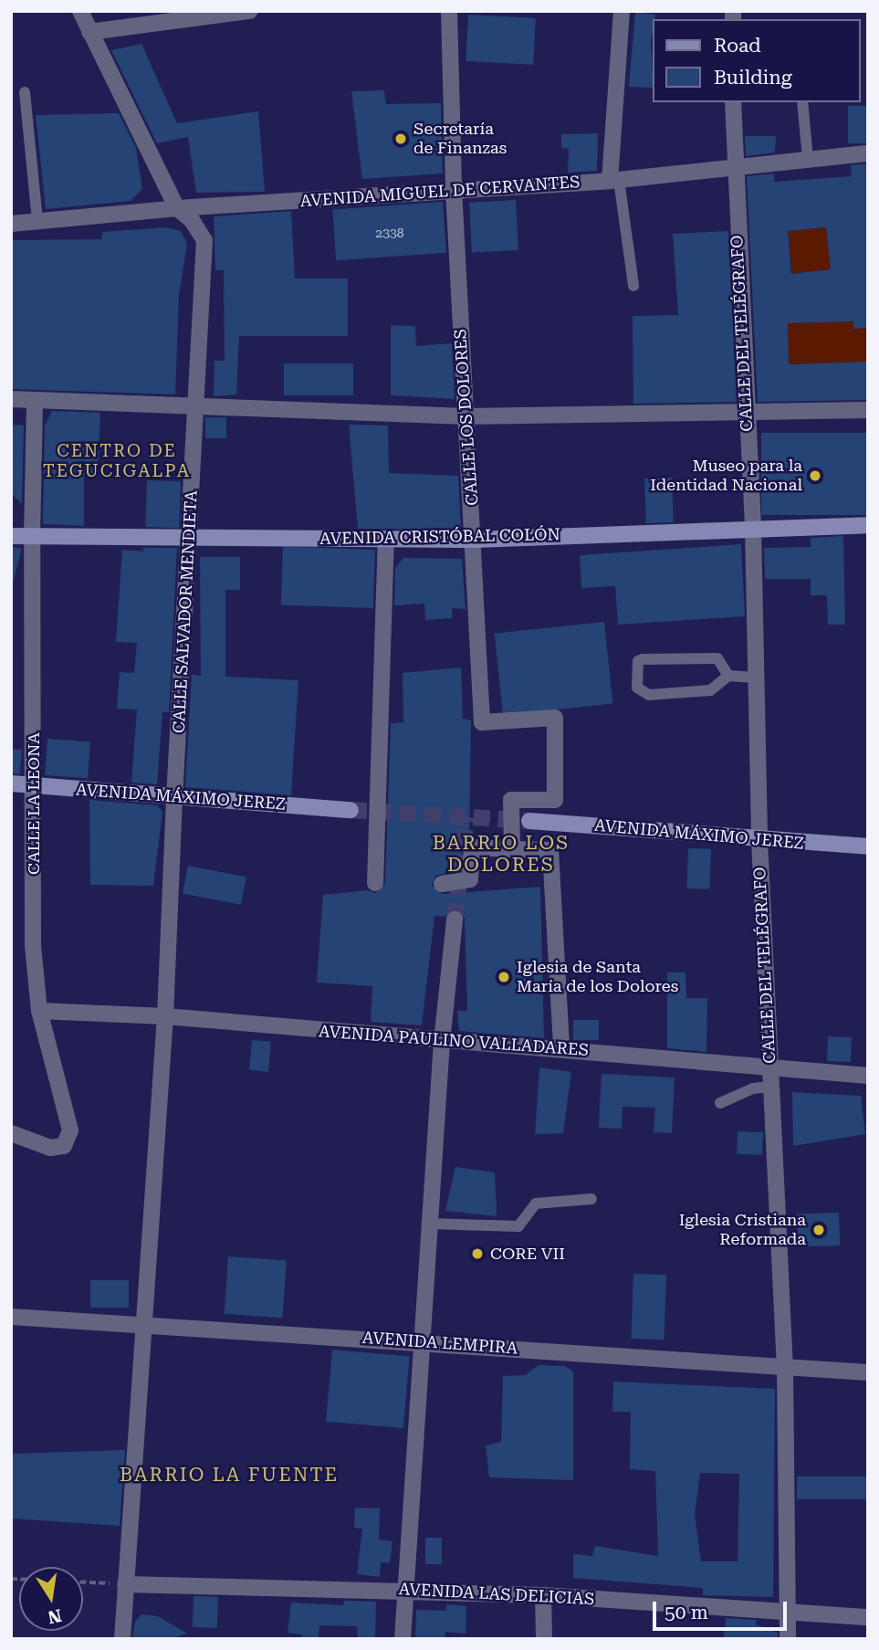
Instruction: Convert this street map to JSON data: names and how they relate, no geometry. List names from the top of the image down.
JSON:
{
  "streets": {
    "main road": ["AVENIDA CRISTÓBAL COLÓN", "AVENIDA MÁXIMO JEREZ"],
    "street": [
      "AVENIDA MIGUEL DE CERVANTES",
      "CALLE DEL TELÉGRAFO",
      "CALLE LOS DOLORES",
      "CALLE SALVADOR MENDIETA",
      "CALLE LA LEONA",
      "AVENIDA PAULINO VALLADARES",
      "AVENIDA LEMPIRA",
      "AVENIDA LAS DELICIAS"
    ]
  },
  "crossings": [
    ["AVENIDA MIGUEL DE CERVANTES", "CALLE DEL TELÉGRAFO"],
    ["AVENIDA MIGUEL DE CERVANTES", "CALLE LOS DOLORES"],
    ["AVENIDA MIGUEL DE CERVANTES", "CALLE SALVADOR MENDIETA"],
    ["CALLE DEL TELÉGRAFO", "AVENIDA CRISTÓBAL COLÓN"],
    ["CALLE DEL TELÉGRAFO", "AVENIDA MÁXIMO JEREZ"],
    ["CALLE DEL TELÉGRAFO", "AVENIDA PAULINO VALLADARES"],
    ["CALLE DEL TELÉGRAFO", "AVENIDA LEMPIRA"],
    ["CALLE DEL TELÉGRAFO", "AVENIDA LAS DELICIAS"],
    ["CALLE LOS DOLORES", "AVENIDA CRISTÓBAL COLÓN"],
    ["AVENIDA CRISTÓBAL COLÓN", "CALLE SALVADOR MENDIETA"],
    ["AVENIDA CRISTÓBAL COLÓN", "CALLE LA LEONA"],
    ["CALLE SALVADOR MENDIETA", "AVENIDA MÁXIMO JEREZ"],
    ["CALLE SALVADOR MENDIETA", "AVENIDA PAULINO VALLADARES"],
    ["CALLE SALVADOR MENDIETA", "AVENIDA LEMPIRA"],
    ["CALLE SALVADOR MENDIETA", "AVENIDA LAS DELICIAS"],
    ["AVENIDA MÁXIMO JEREZ", "CALLE LA LEONA"],
    ["CALLE LA LEONA", "AVENIDA PAULINO VALLADARES"]
  ],
  "districts": ["CENTRO DE TEGUCIGALPA", "BARRIO LOS DOLORES", "BARRIO LA FUENTE"],
  "places": [
    "Secretaría de Finanzas",
    "Museo para la Identidad Nacional",
    "Iglesia de Santa María de los Dolores",
    "Iglesia Cristiana Reformada",
    "CORE VII"
  ],
  "house_numbers": ["2338"],
  "legend": ["Road", "Building"],
  "scale_bar": "50 m",
  "north": "bottom"
}
